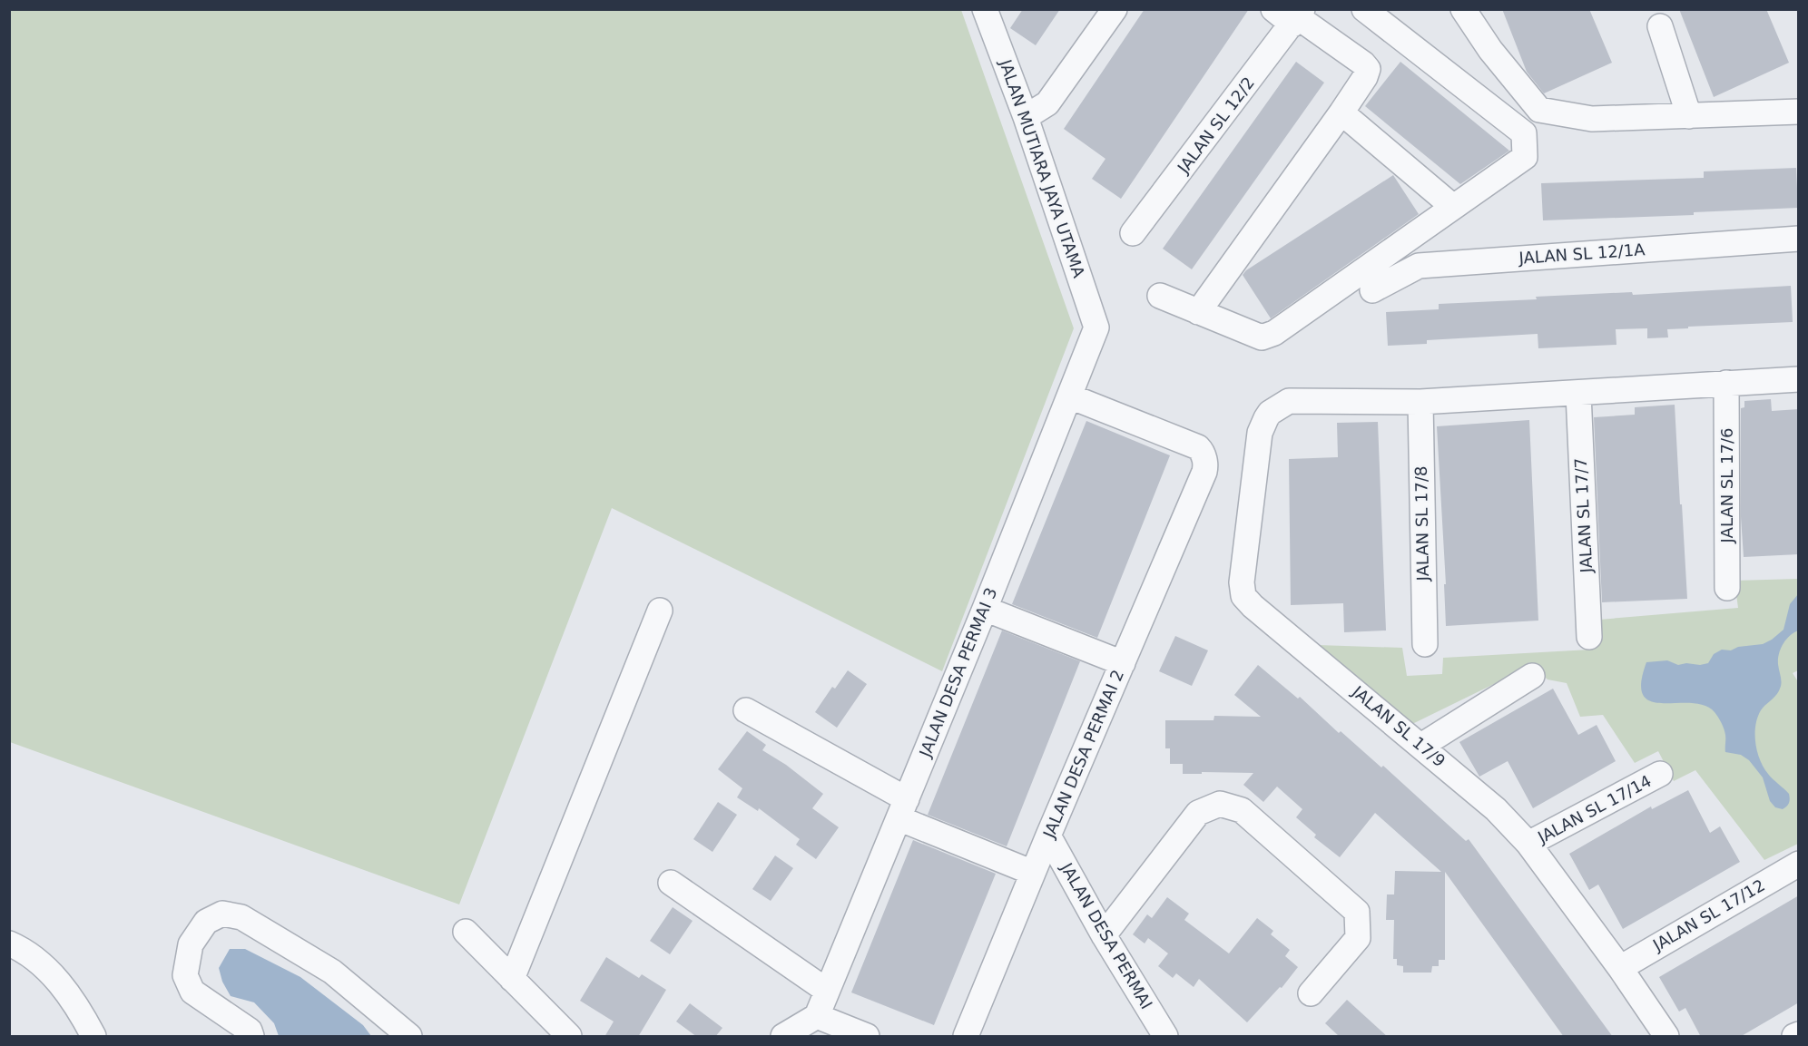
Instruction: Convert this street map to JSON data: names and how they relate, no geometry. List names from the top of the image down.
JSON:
{
  "streets": {
    "street": [
      "JALAN SL 12/2",
      "JALAN MUTIARA JAYA UTAMA",
      "JALAN SL 12/1A",
      "JALAN SL 17/6",
      "JALAN SL 17/7",
      "JALAN SL 17/8",
      "JALAN DESA PERMAI 3",
      "JALAN SL 17/9",
      "JALAN DESA PERMAI 2",
      "JALAN SL 17/14",
      "JALAN SL 17/12",
      "JALAN DESA PERMAI"
    ]
  },
  "crossings": [
    ["JALAN MUTIARA JAYA UTAMA", "JALAN DESA PERMAI 3"],
    ["JALAN SL 17/8", "JALAN SL 17/9"],
    ["JALAN DESA PERMAI 3", "JALAN DESA PERMAI 2"],
    ["JALAN SL 17/9", "JALAN SL 17/14"],
    ["JALAN SL 17/9", "JALAN SL 17/12"],
    ["JALAN DESA PERMAI 2", "JALAN DESA PERMAI"]
  ]
}
